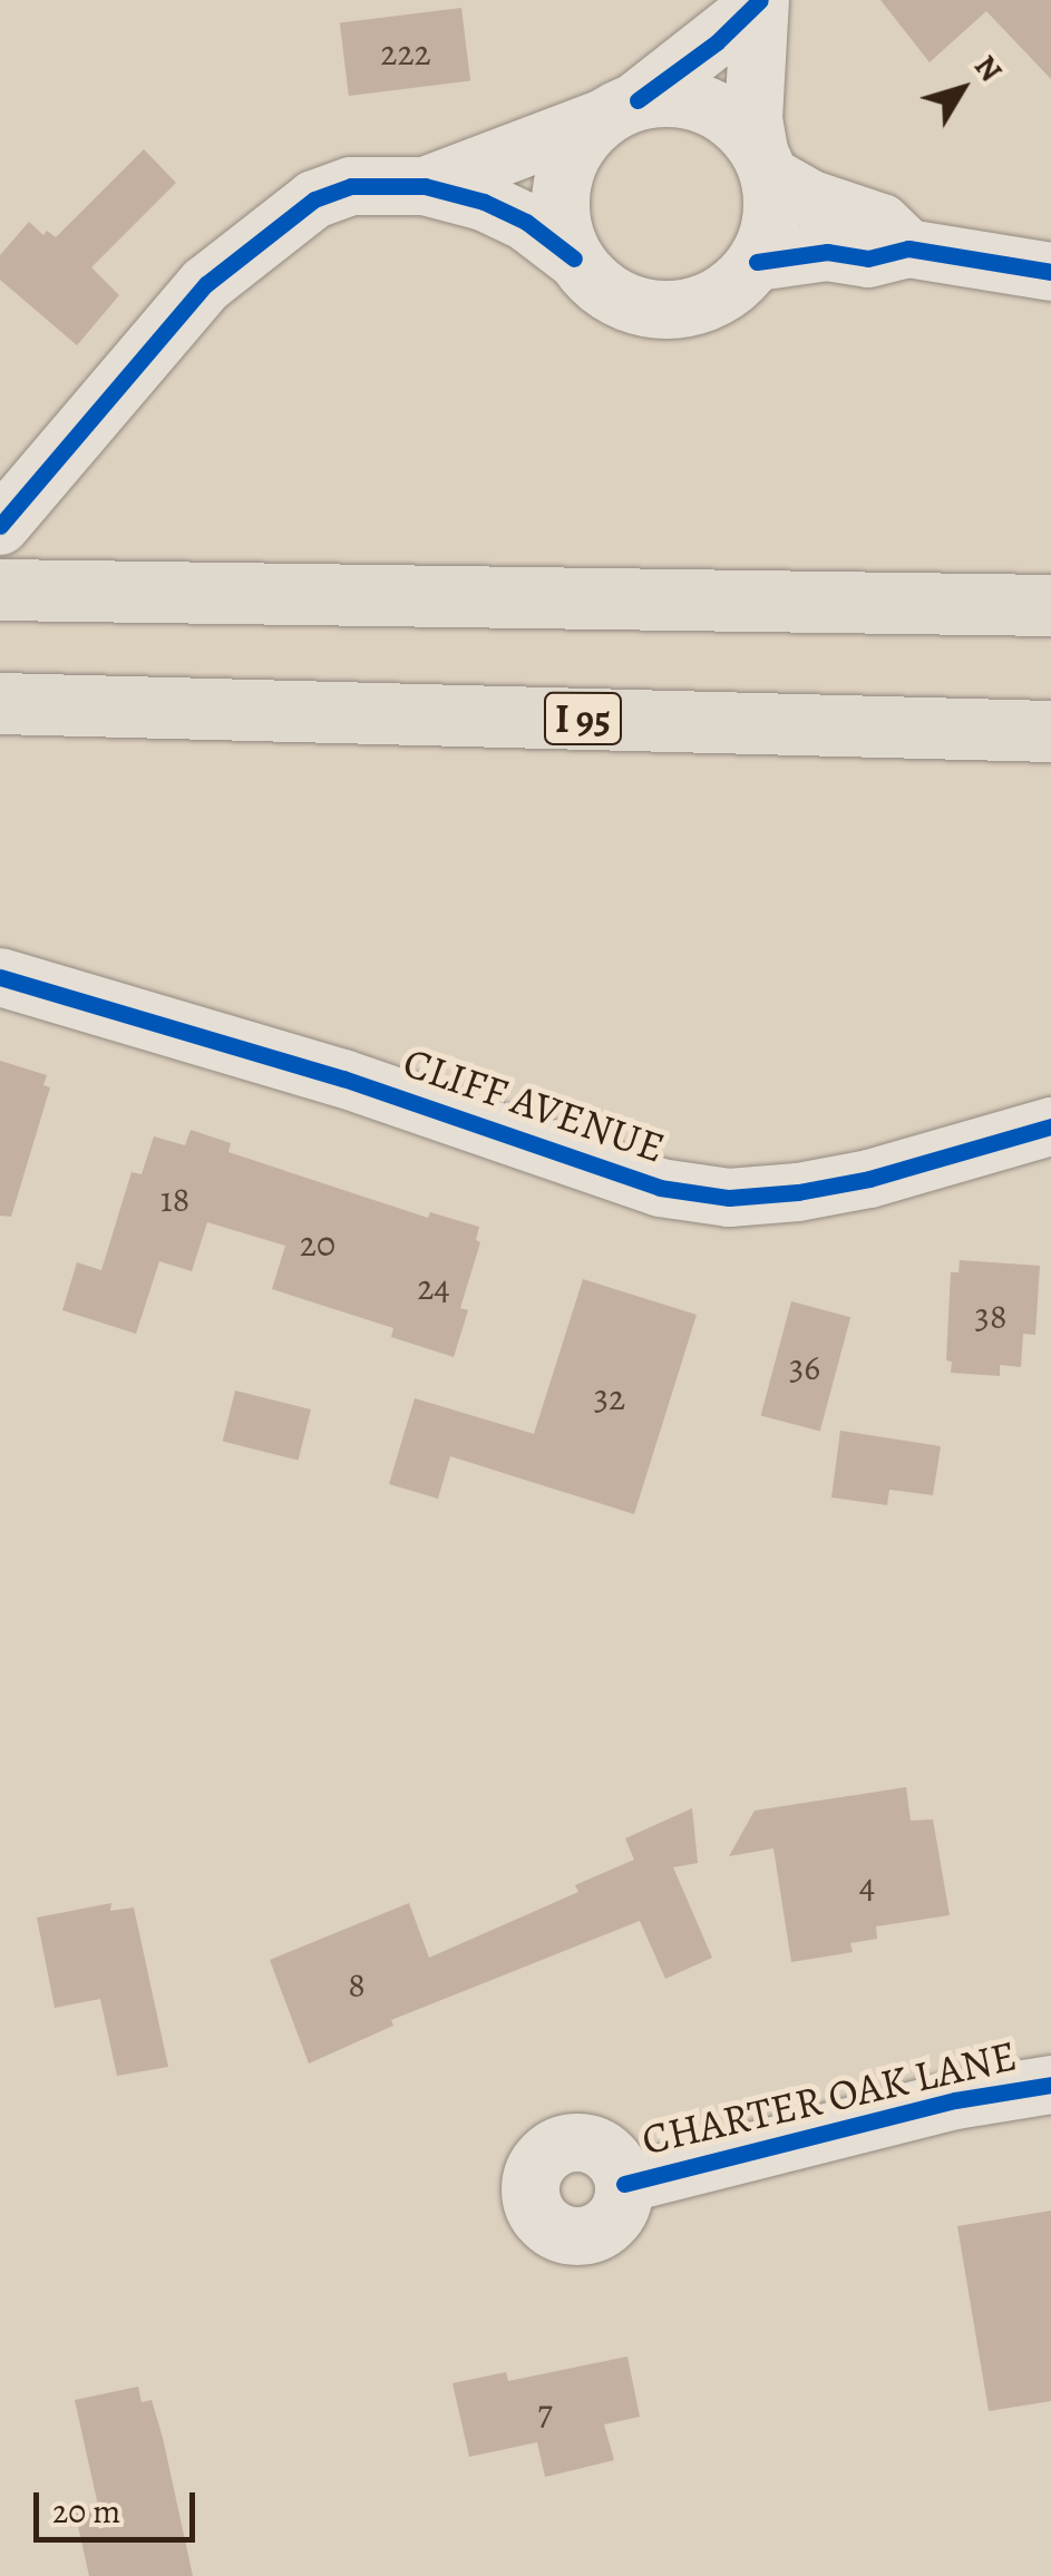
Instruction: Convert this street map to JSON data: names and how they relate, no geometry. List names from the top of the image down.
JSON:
{
  "streets": {
    "highway": ["I 95"],
    "street": ["CLIFF AVENUE", "CHARTER OAK LANE"]
  },
  "house_numbers": [
    "222",
    "18",
    "20",
    "24",
    "38",
    "36",
    "32",
    "4",
    "8",
    "7"
  ],
  "scale_bar": "20 m",
  "north": "top right"
}
